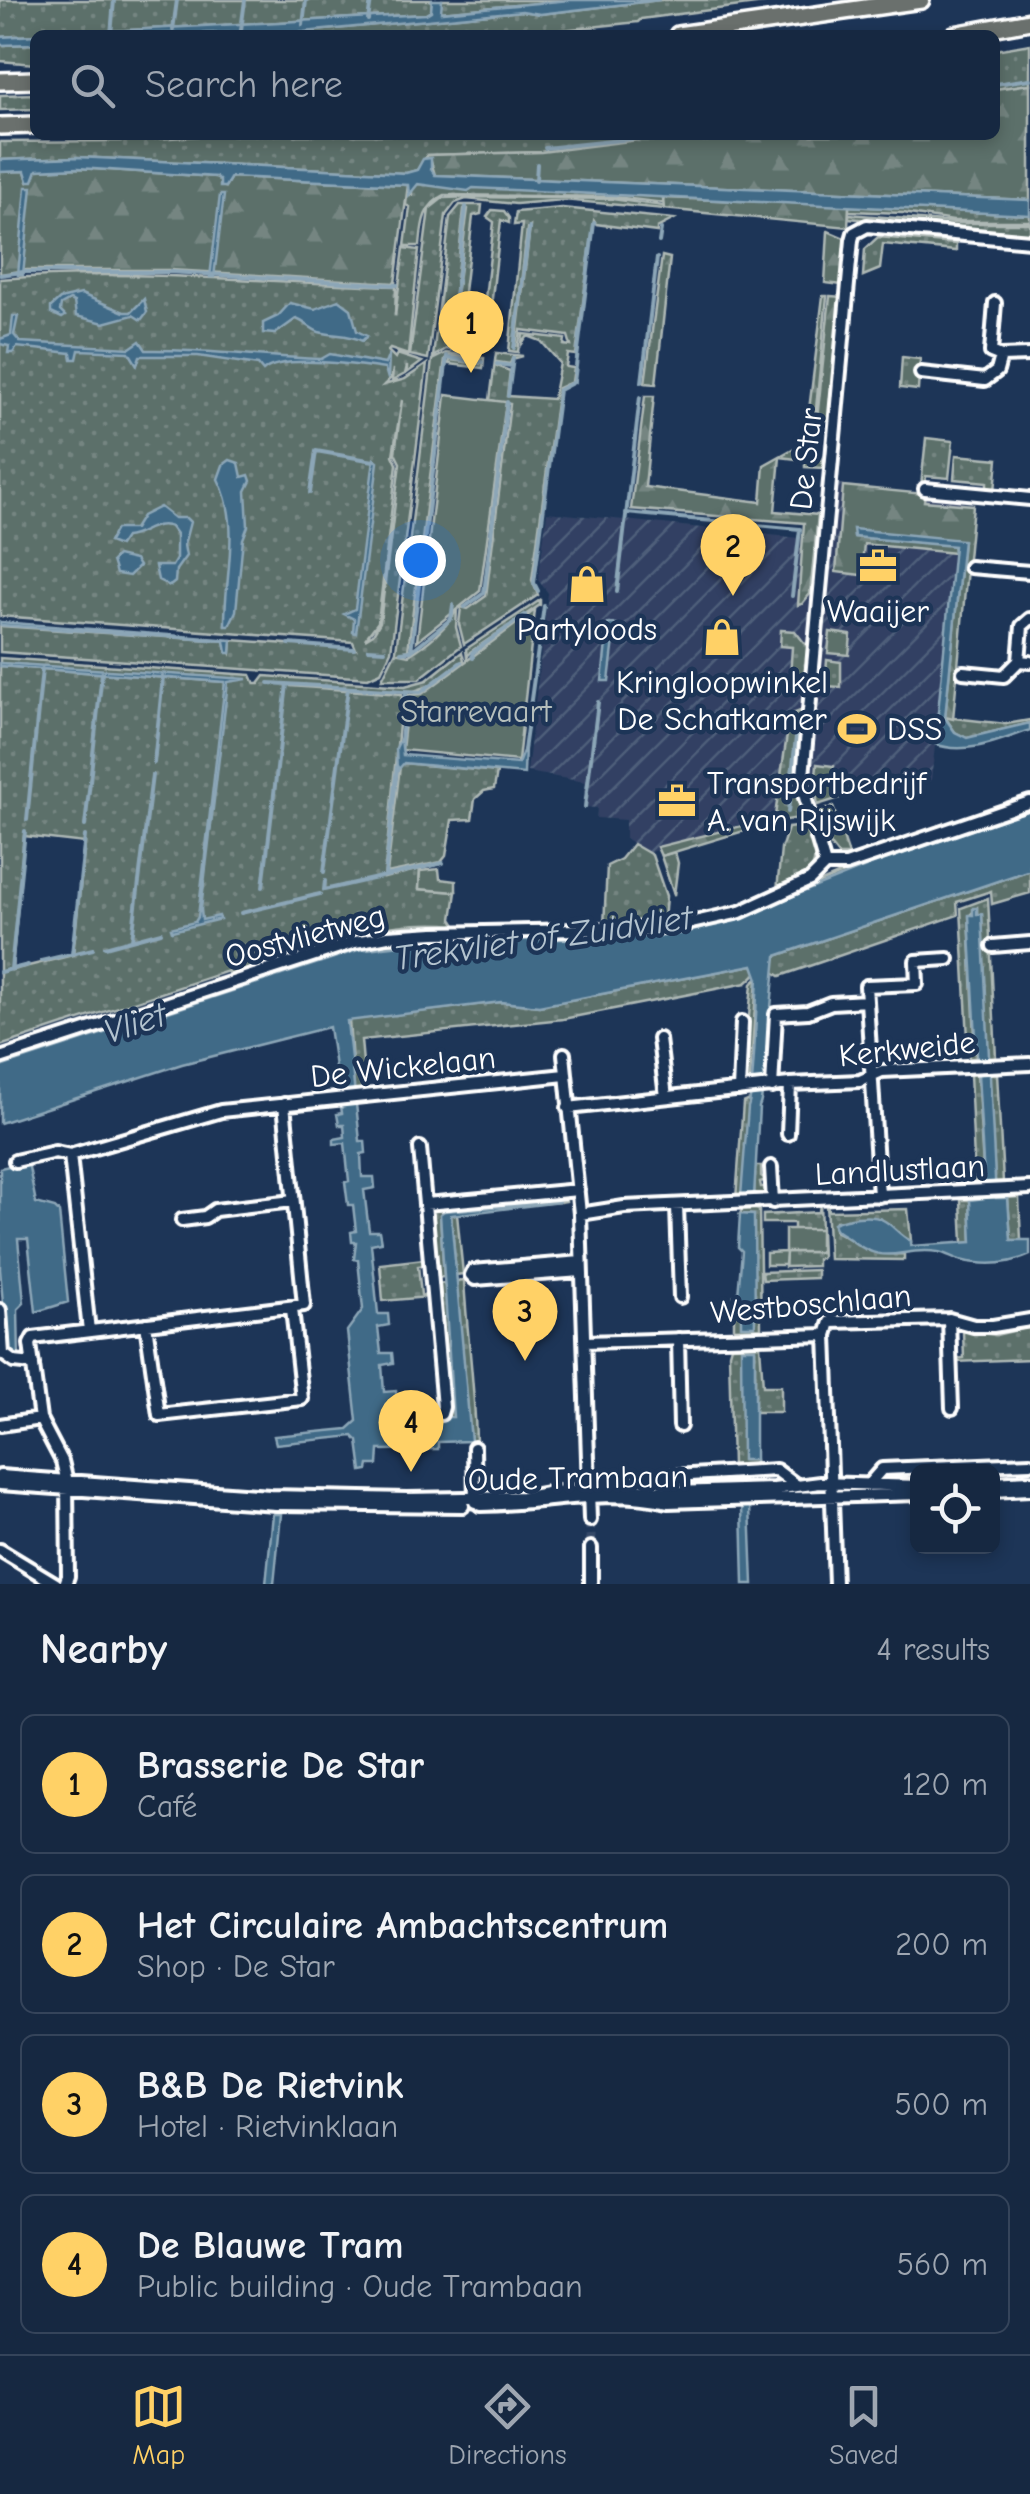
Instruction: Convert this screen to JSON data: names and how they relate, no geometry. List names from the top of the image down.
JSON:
{
  "streets": {
    "street": [
      "De Star",
      "Oostvlietweg",
      "Kerkweide",
      "De Wickelaan",
      "Landlustlaan",
      "Westboschlaan",
      "Oude Trambaan"
    ]
  },
  "crossings": [
    ["De Star", "Oostvlietweg"]
  ],
  "water": ["Trekvliet of Zuidvliet", "Vliet"],
  "parks": ["Starrevaart"],
  "places": {
    "office": ["Waaijer", "Transportbedrijf A. van Rijswijk"],
    "shop": ["Partyloods", "Kringloopwinkel De Schatkamer"],
    "sports": ["DSS"]
  },
  "page": {
    "search": "Search here",
    "pins": [
      "1",
      "2",
      "3",
      "4"
    ],
    "heading": ["Nearby", "4 results"],
    "list": [
      {
        "mark": "1",
        "name": "Brasserie De Star",
        "note": "Café",
        "value": "120 m"
      },
      {
        "mark": "2",
        "name": "Het Circulaire Ambachtscentrum",
        "note": "Shop · De Star",
        "value": "200 m"
      },
      {
        "mark": "3",
        "name": "B&B De Rietvink",
        "note": "Hotel · Rietvinklaan",
        "value": "500 m"
      },
      {
        "mark": "4",
        "name": "De Blauwe Tram",
        "note": "Public building · Oude Trambaan",
        "value": "560 m"
      }
    ],
    "nav": ["Map", "Directions", "Saved"]
  }
}
